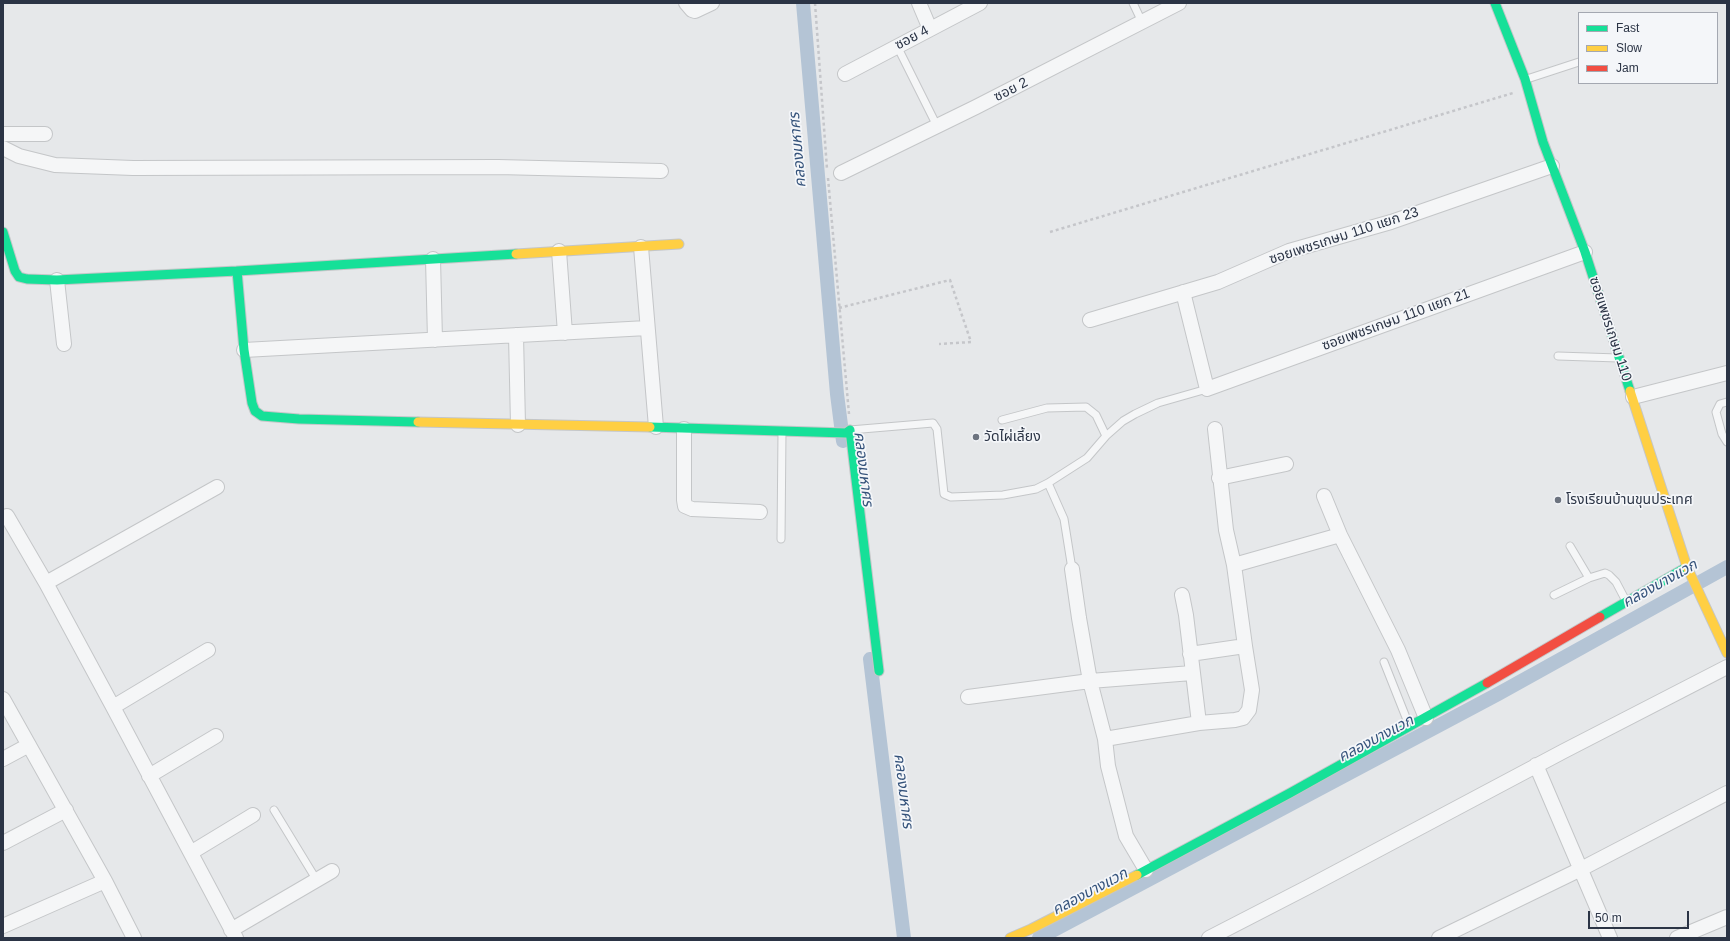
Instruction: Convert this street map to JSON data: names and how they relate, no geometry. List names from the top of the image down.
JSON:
{
  "streets": {
    "street": [
      "ซอย 4",
      "ซอย 2",
      "ซอยเพชรเกษม 110 แยก 23",
      "ซอยเพชรเกษม 110 แยก 21",
      "ซอยเพชรเกษม 110"
    ]
  },
  "crossings": [
    ["ซอยเพชรเกษม 110 แยก 23", "ซอยเพชรเกษม 110"],
    ["ซอยเพชรเกษม 110 แยก 21", "ซอยเพชรเกษม 110"]
  ],
  "water": ["คลองมหาศร", "คลองบางแวก"],
  "places": ["วัดไผ่เลี้ยง", "โรงเรียนบ้านขุนประเทศ"],
  "legend": ["Fast", "Slow", "Jam"],
  "scale_bar": "50 m"
}
